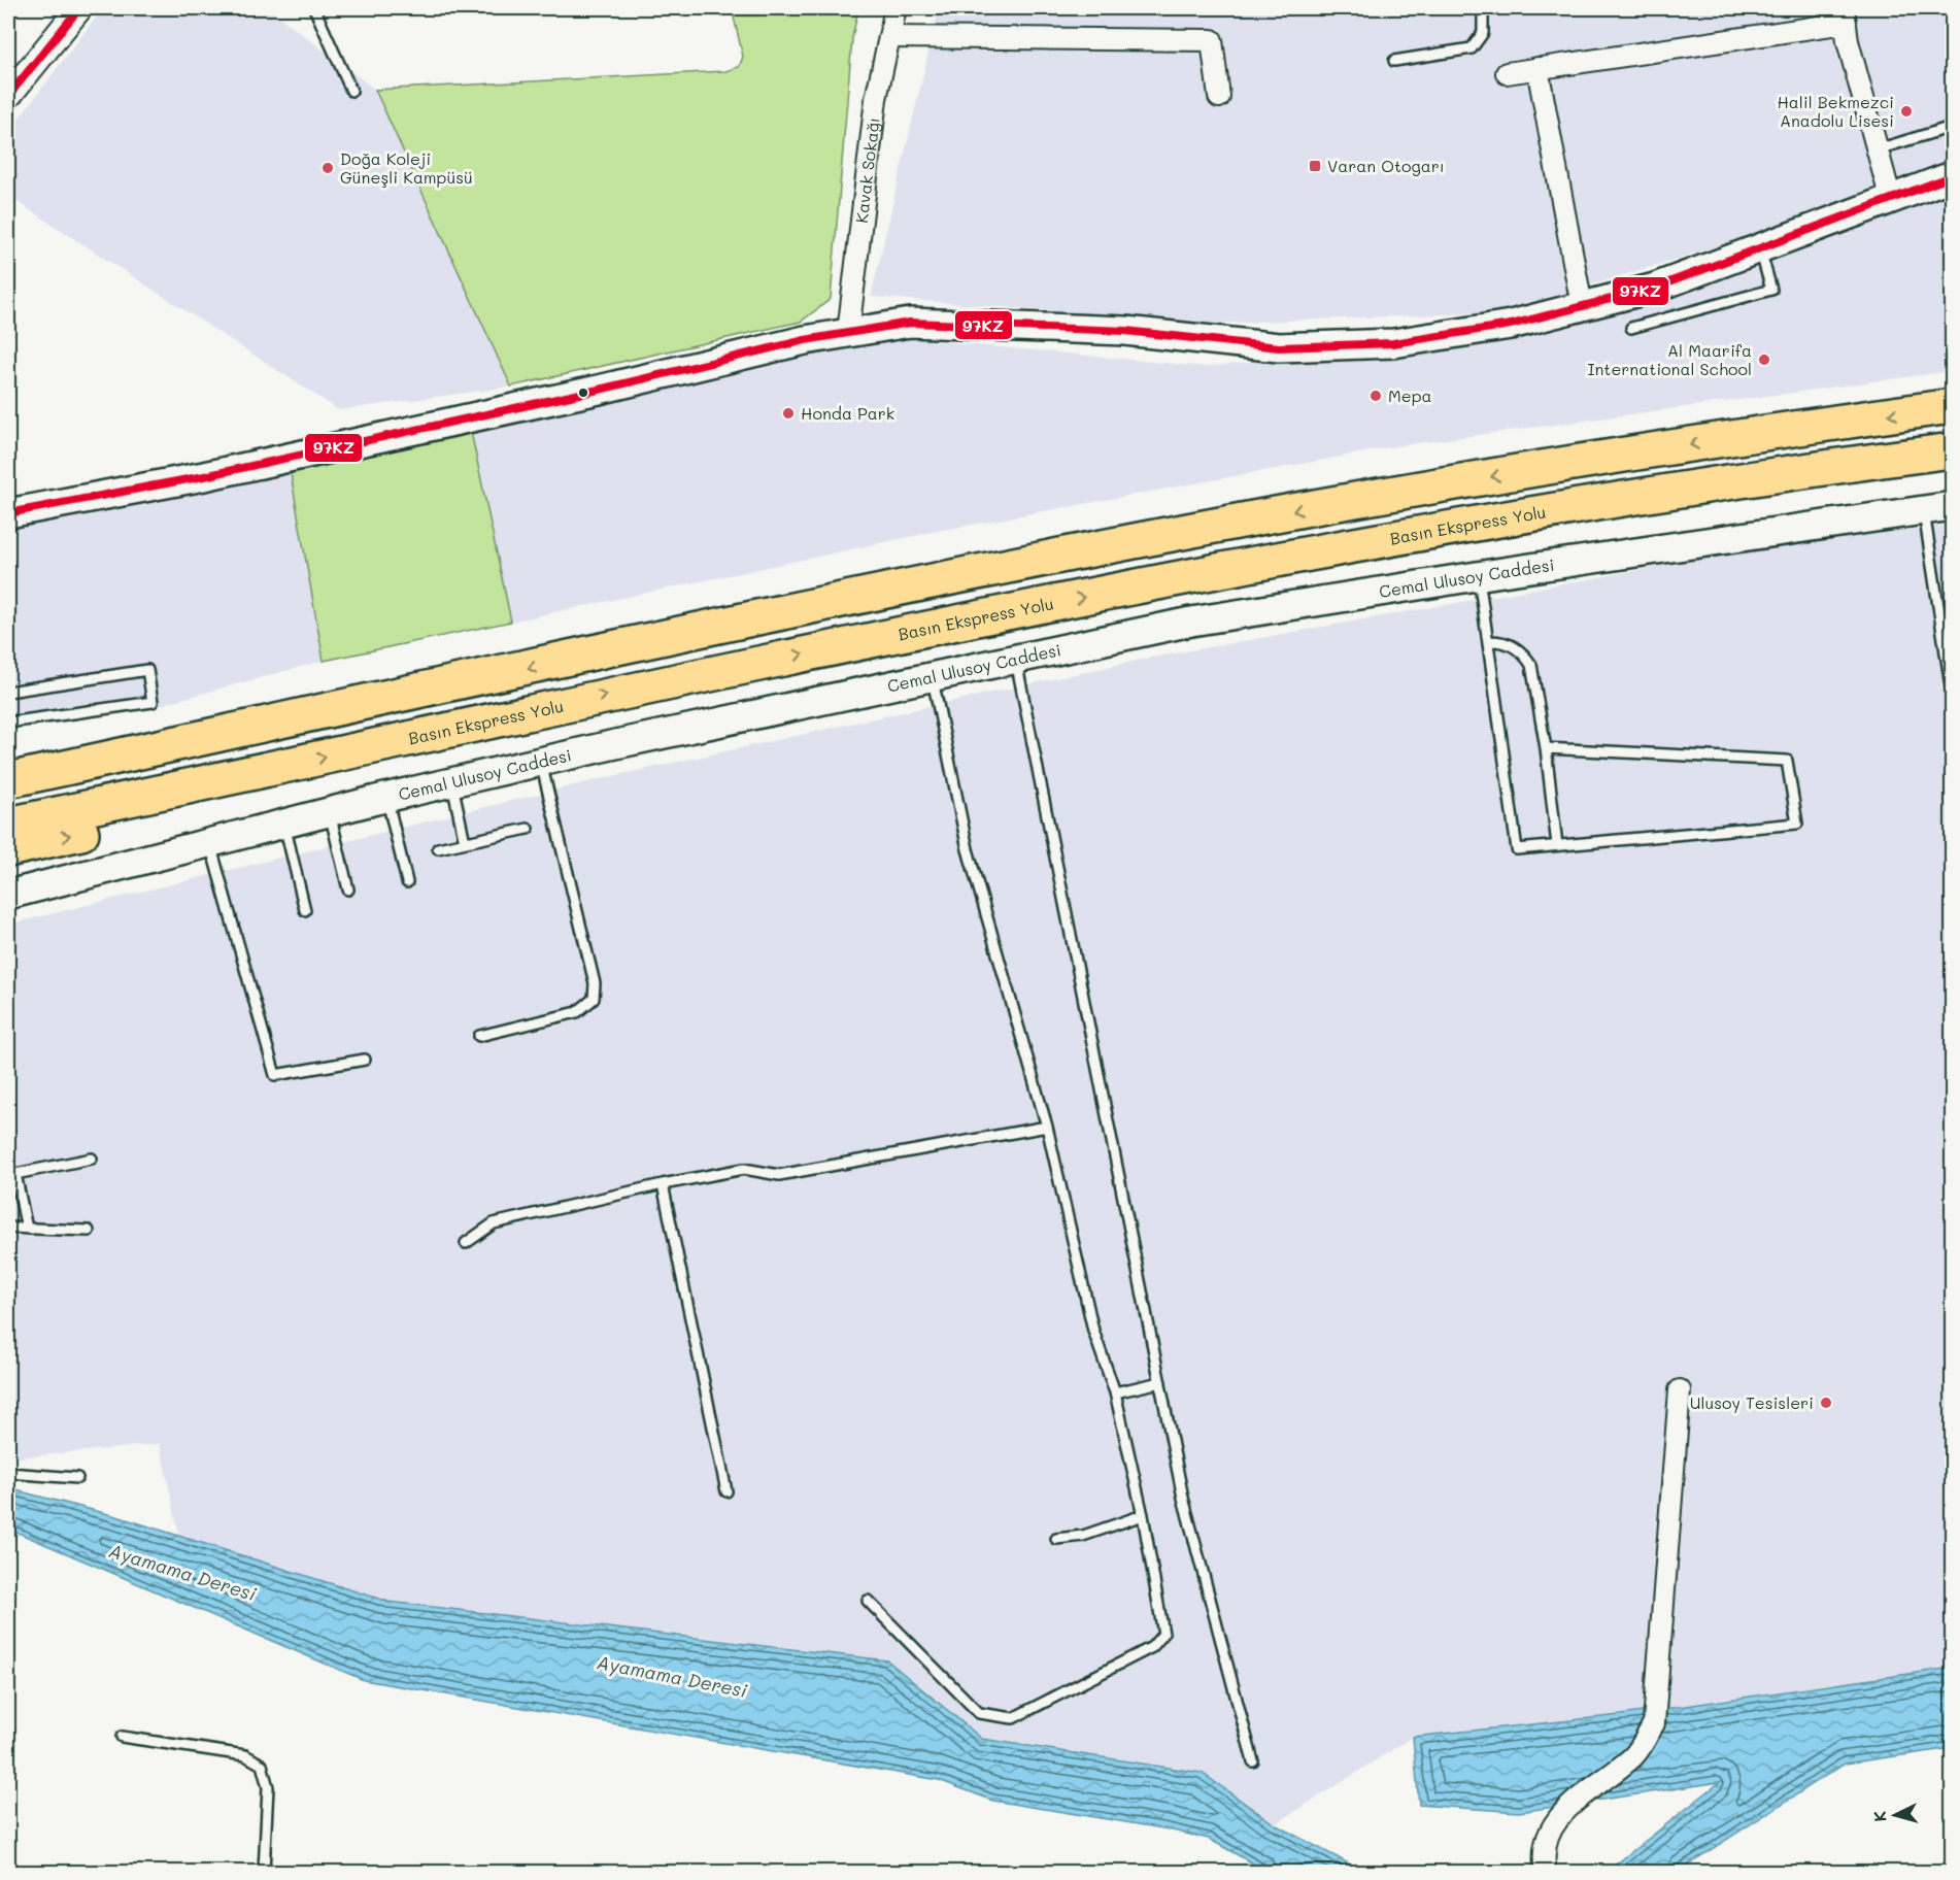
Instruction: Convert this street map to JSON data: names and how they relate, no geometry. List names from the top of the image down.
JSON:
{
  "streets": {
    "highway": ["Basın Ekspress Yolu"],
    "main road": ["Cemal Ulusoy Caddesi"],
    "street": ["Kavak Sokağı"]
  },
  "water": ["Ayamama Deresi"],
  "places": {
    "other": [
      "Halil Bekmezci Anadolu Lisesi",
      "Doğa Koleji Güneşli Kampüsü",
      "Al Maarifa International School",
      "Mepa",
      "Honda Park",
      "Ulusoy Tesisleri"
    ],
    "transit": ["Varan Otogarı"]
  },
  "lines": ["transit line 97KZ"],
  "north": "left"
}
